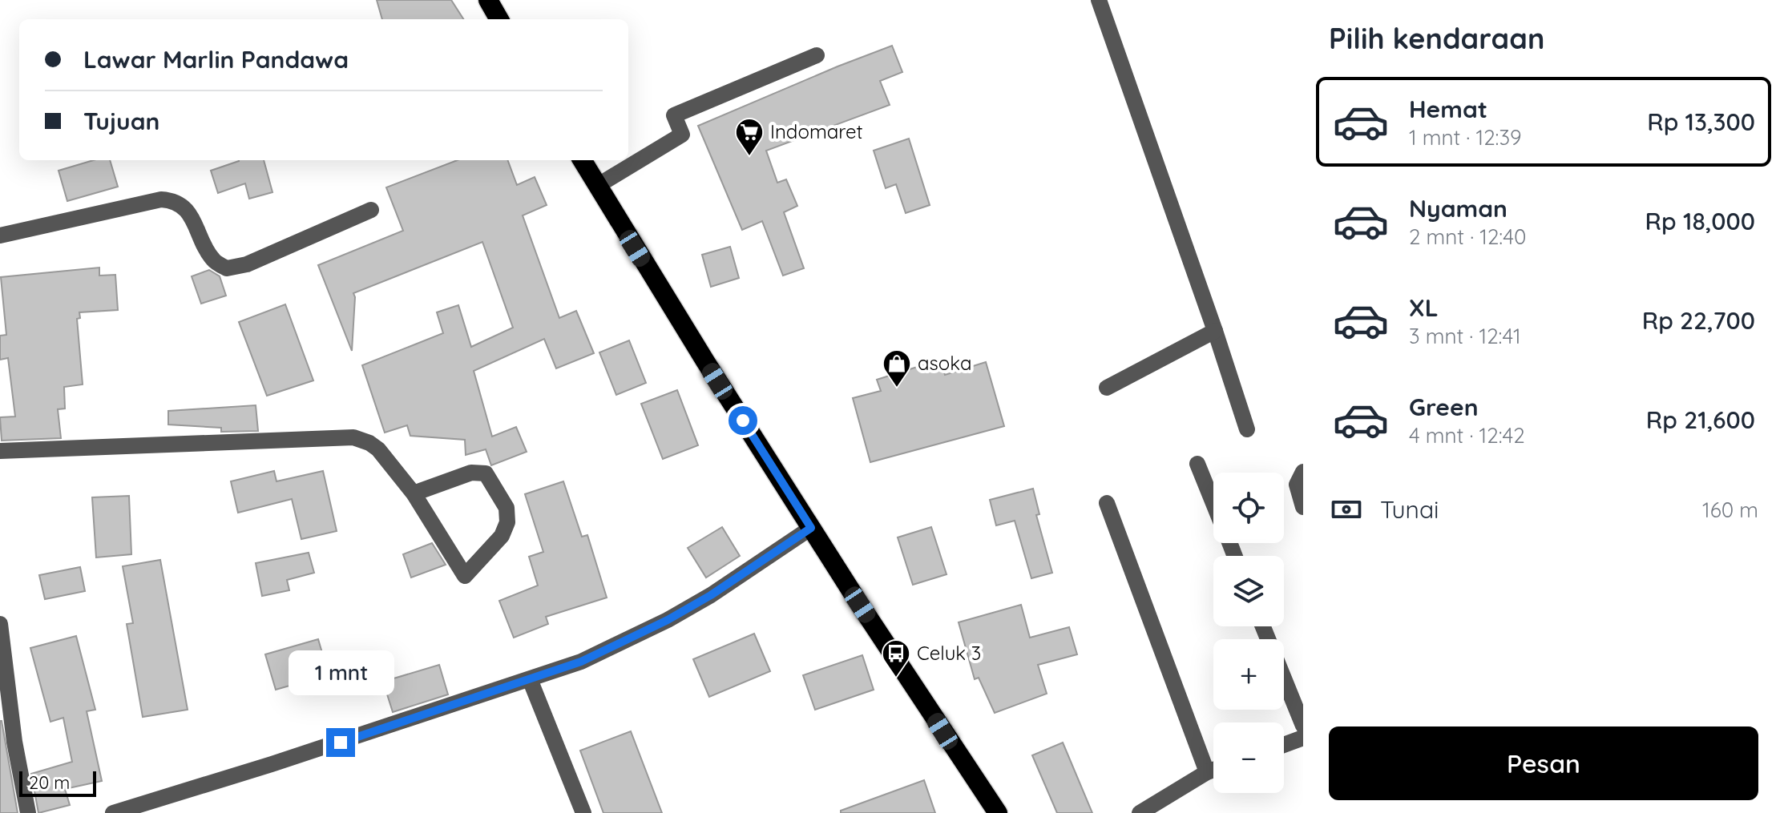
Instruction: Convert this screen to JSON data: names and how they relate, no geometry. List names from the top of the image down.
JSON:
{
  "places": {
    "supermarket": ["Indomaret"],
    "shop": ["asoka"],
    "bus stop": ["Celuk 3"]
  },
  "scale_bar": "20 m",
  "page": {
    "heading": "Pilih kendaraan",
    "banner": ["Lawar Marlin Pandawa", "Tujuan"],
    "list": [
      {
        "name": "Hemat",
        "note": "1 mnt · 12:39",
        "value": "Rp 13,300"
      },
      {
        "name": "Nyaman",
        "note": "2 mnt · 12:40",
        "value": "Rp 18,000"
      },
      {
        "name": "XL",
        "note": "3 mnt · 12:41",
        "value": "Rp 22,700"
      },
      {
        "name": "Green",
        "note": "4 mnt · 12:42",
        "value": "Rp 21,600"
      }
    ],
    "map_buttons": ["+", "−"],
    "pay": ["Tunai", "160 m"],
    "bubble": "1 mnt",
    "buttons": "Pesan",
    "scale": "20 m"
  }
}
